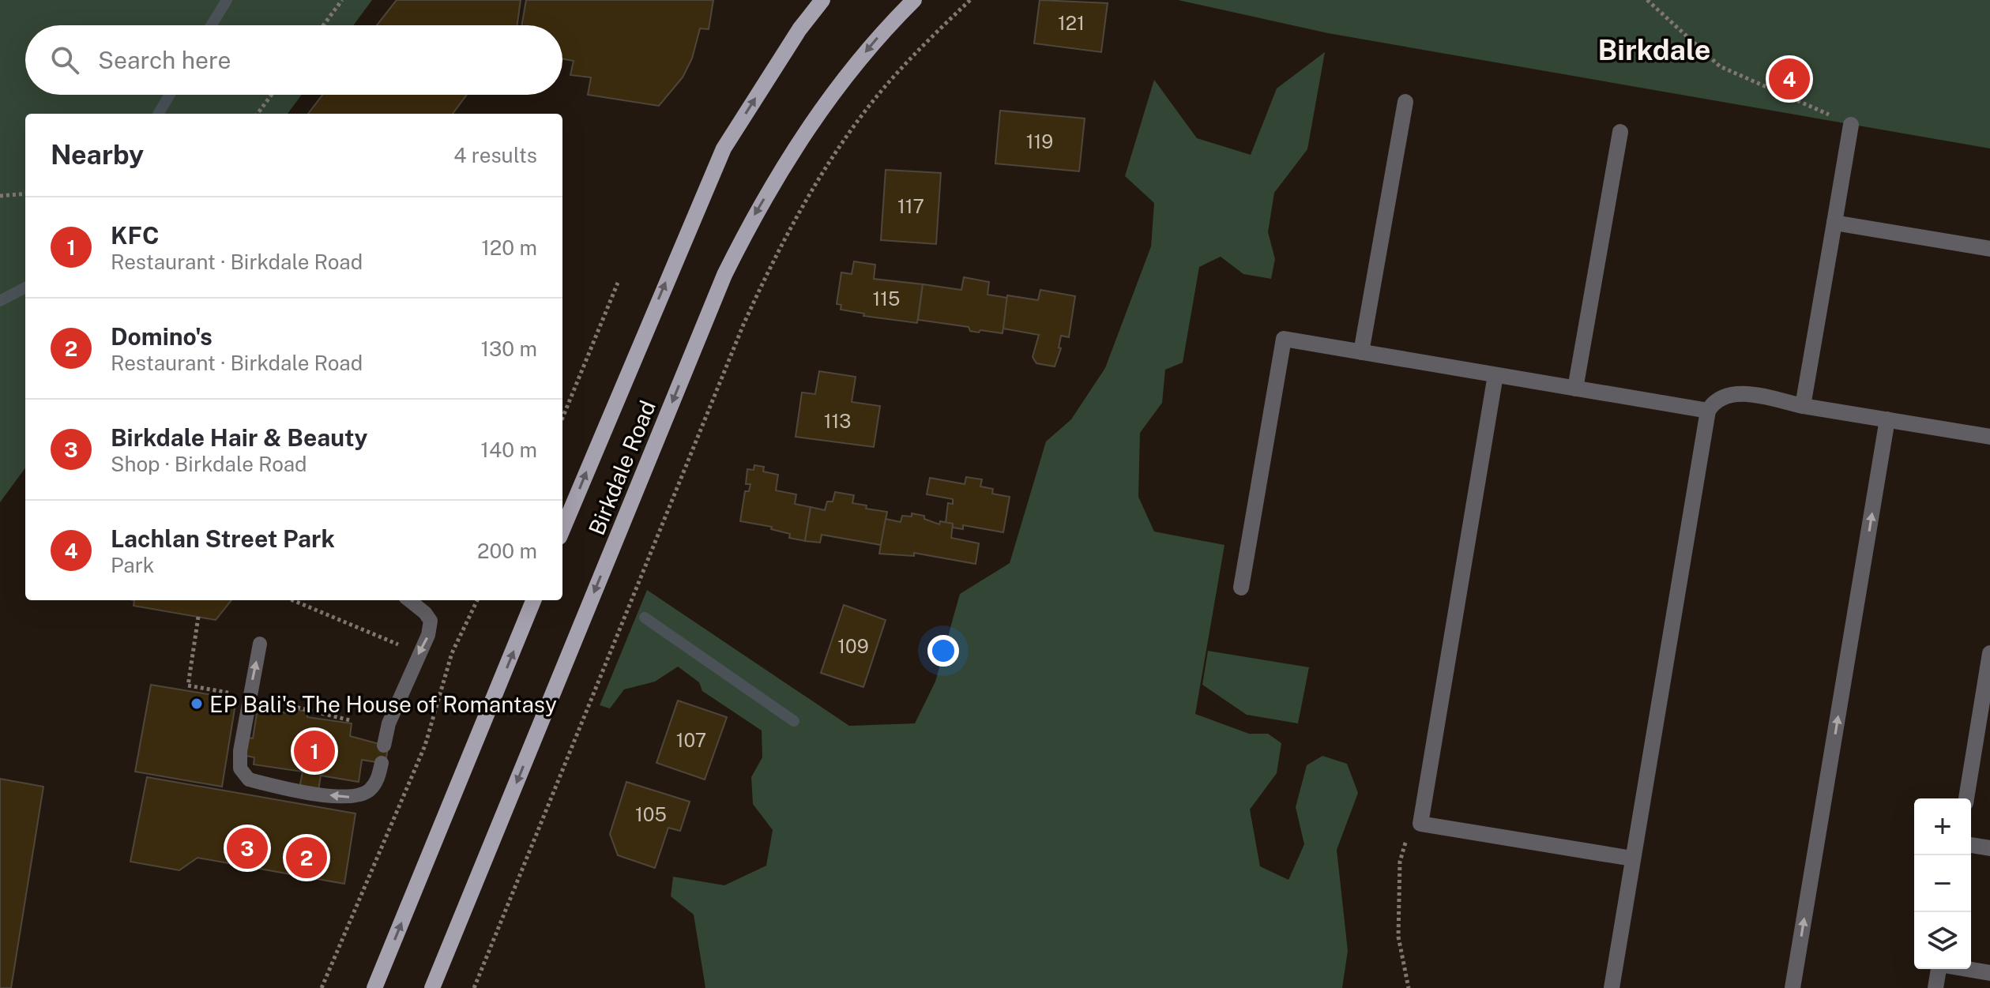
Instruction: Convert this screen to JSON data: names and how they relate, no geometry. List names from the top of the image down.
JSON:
{
  "streets": {
    "main road": ["Birkdale Road"]
  },
  "districts": ["Birkdale"],
  "places": ["EP Bali's The House of Romantasy"],
  "house_numbers": [
    "121",
    "119",
    "117",
    "115",
    "113",
    "109",
    "107",
    "105"
  ],
  "page": {
    "search": "Search here",
    "pins": [
      "4",
      "1",
      "3",
      "2"
    ],
    "heading": ["Nearby", "4 results"],
    "list": [
      {
        "mark": "1",
        "name": "KFC",
        "note": "Restaurant · Birkdale Road",
        "value": "120 m"
      },
      {
        "mark": "2",
        "name": "Domino's",
        "note": "Restaurant · Birkdale Road",
        "value": "130 m"
      },
      {
        "mark": "3",
        "name": "Birkdale Hair & Beauty",
        "note": "Shop · Birkdale Road",
        "value": "140 m"
      },
      {
        "mark": "4",
        "name": "Lachlan Street Park",
        "note": "Park",
        "value": "200 m"
      }
    ],
    "map_buttons": ["+", "−"]
  }
}
